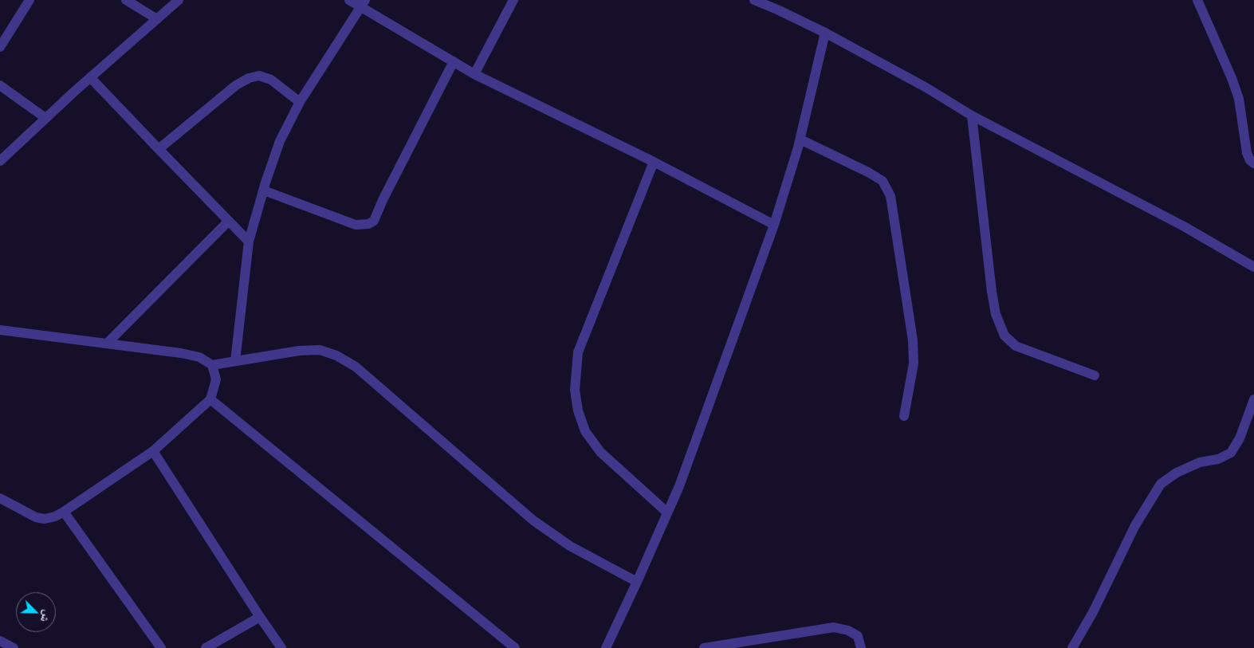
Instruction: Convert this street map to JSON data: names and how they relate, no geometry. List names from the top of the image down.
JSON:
{
  "north": "bottom right"
}
